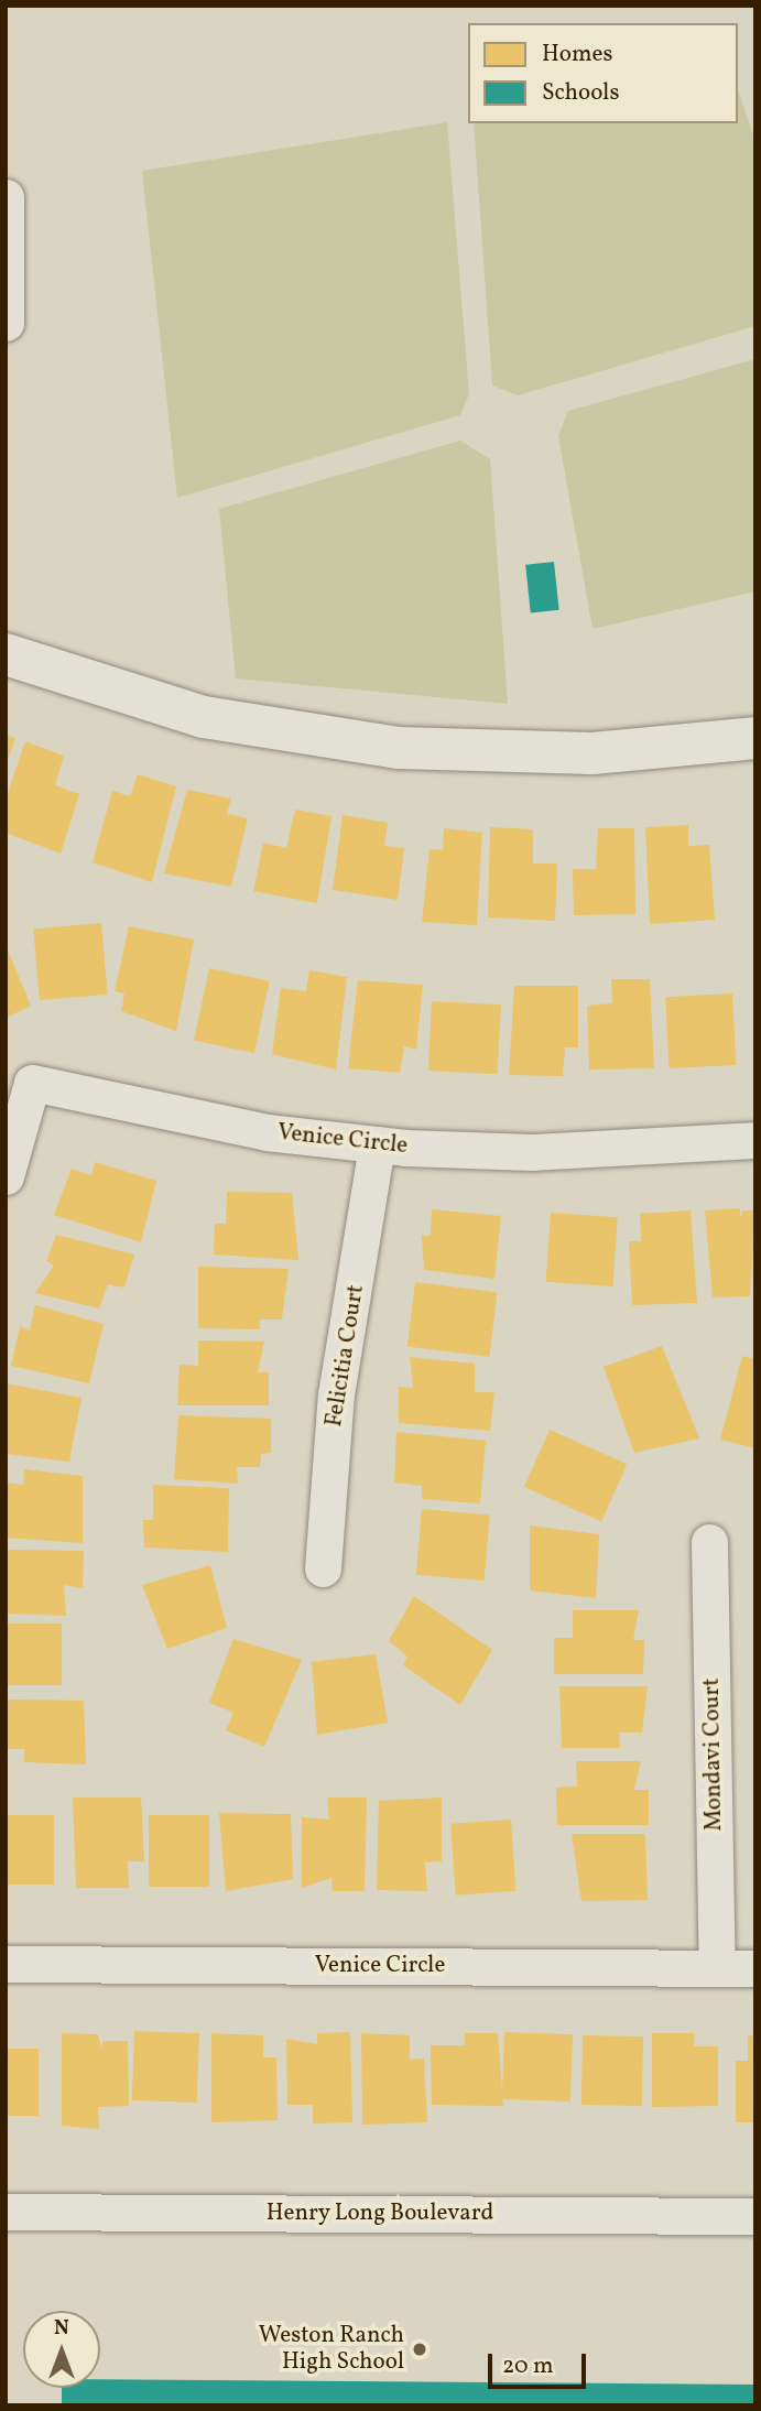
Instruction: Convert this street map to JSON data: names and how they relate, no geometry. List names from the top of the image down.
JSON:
{
  "streets": {
    "street": [
      "Venice Circle",
      "Felicitia Court",
      "Mondavi Court",
      "Henry Long Boulevard"
    ]
  },
  "crossings": [
    ["Venice Circle", "Felicitia Court"],
    ["Venice Circle", "Mondavi Court"]
  ],
  "places": ["Weston Ranch High School"],
  "legend": ["Homes", "Schools"],
  "scale_bar": "20 m",
  "north": "top"
}
